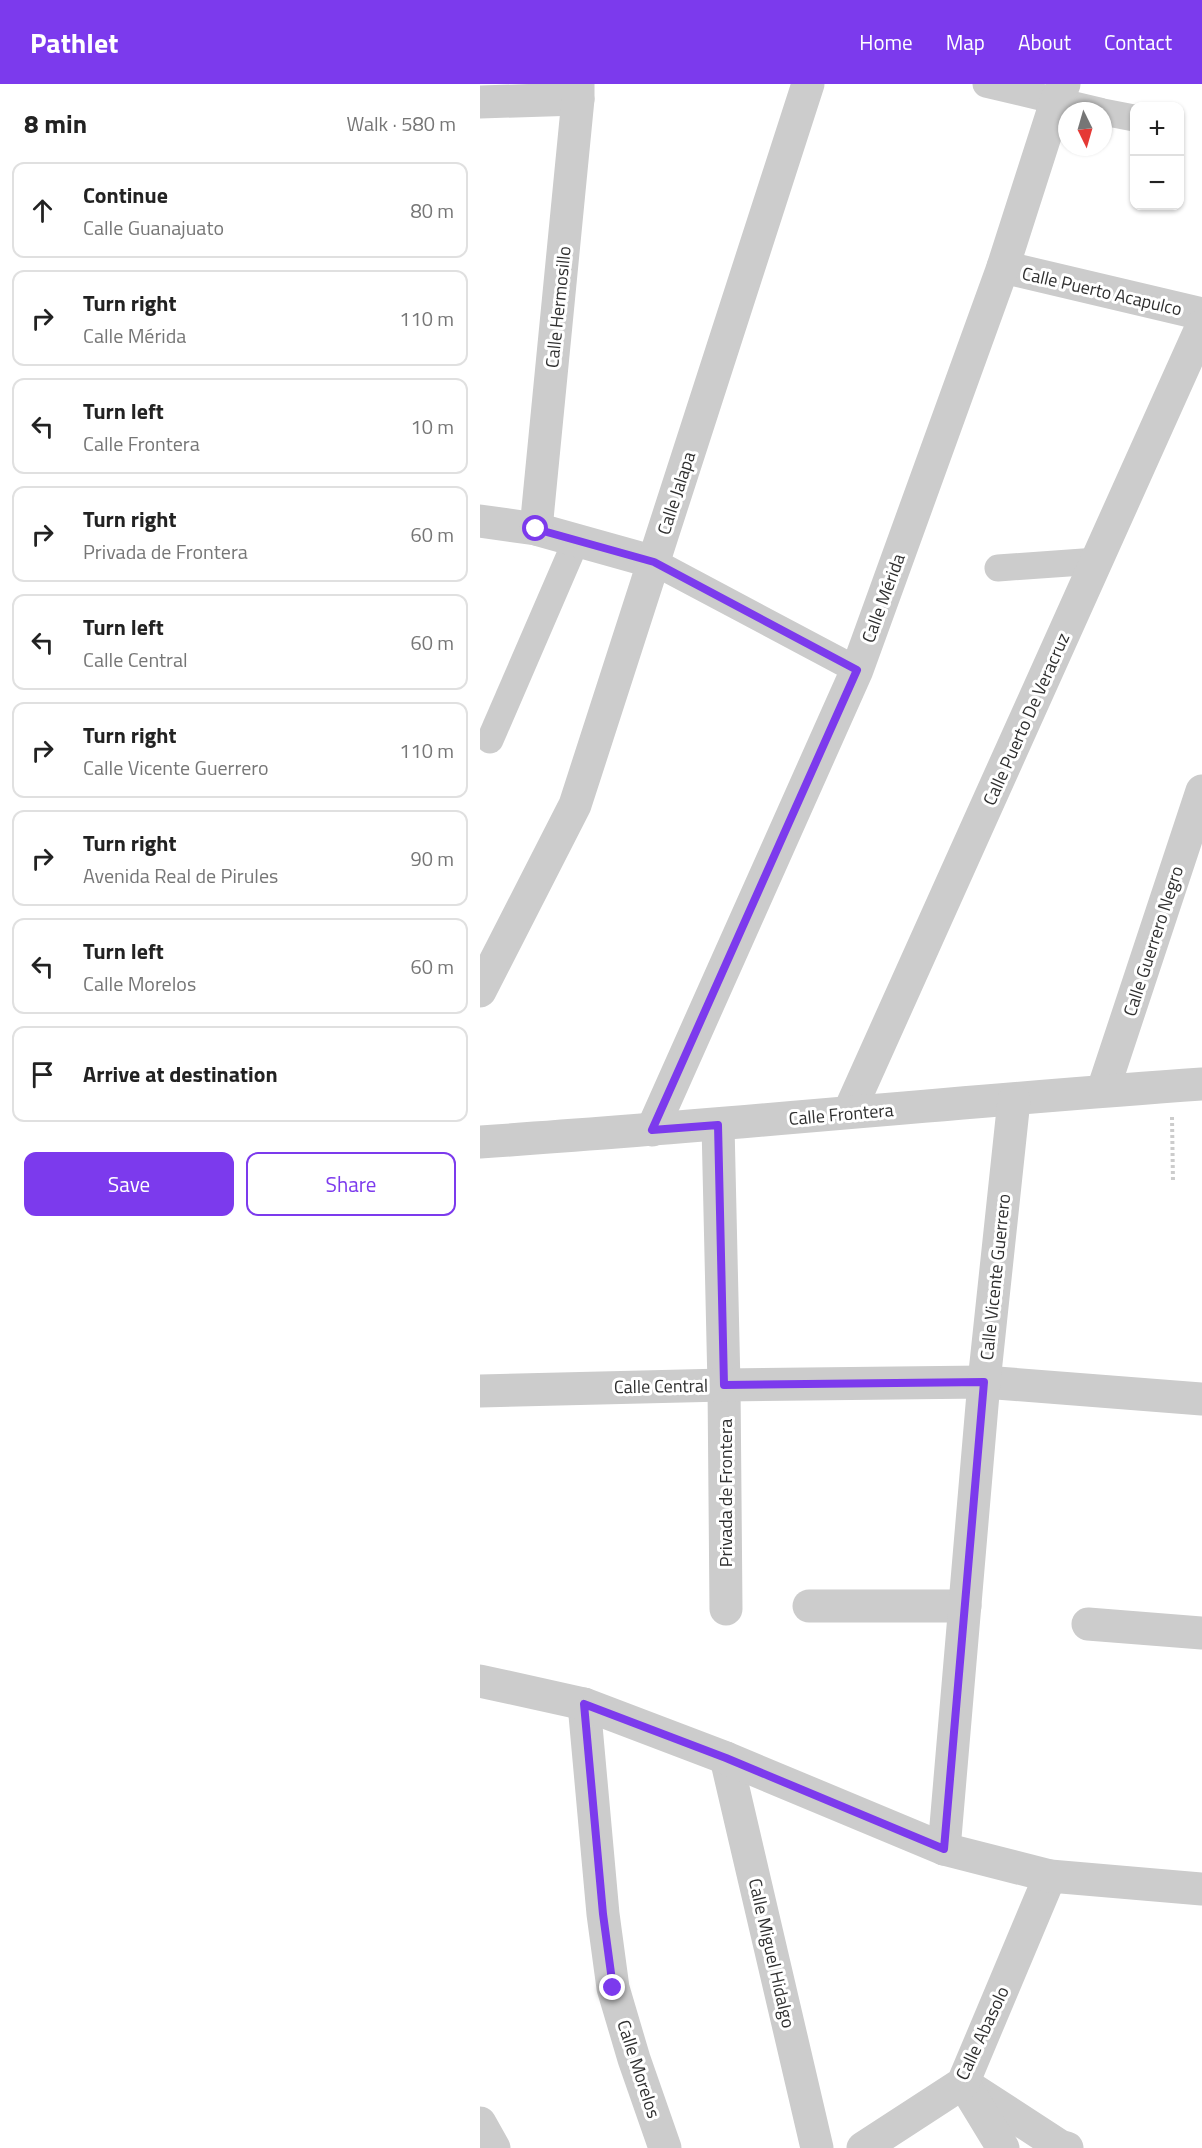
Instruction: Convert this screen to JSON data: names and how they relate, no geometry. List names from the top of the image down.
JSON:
{
  "streets": {
    "street": [
      "Calle Puerto Acapulco",
      "Calle Hermosillo",
      "Calle Jalapa",
      "Calle Mérida",
      "Calle Puerto De Veracruz",
      "Calle Guerrero Negro",
      "Calle Frontera",
      "Calle Vicente Guerrero",
      "Calle Central",
      "Privada de Frontera",
      "Calle Miguel Hidalgo",
      "Calle Abasolo",
      "Calle Morelos"
    ]
  },
  "crossings": [
    ["Calle Puerto Acapulco", "Calle Mérida"],
    ["Calle Mérida", "Calle Frontera"],
    ["Calle Puerto De Veracruz", "Calle Frontera"],
    ["Calle Guerrero Negro", "Calle Frontera"],
    ["Calle Frontera", "Calle Vicente Guerrero"],
    ["Calle Frontera", "Privada de Frontera"],
    ["Calle Vicente Guerrero", "Calle Central"],
    ["Calle Central", "Privada de Frontera"]
  ],
  "north": "bottom",
  "page": {
    "header": "Pathlet",
    "nav": [
      "Home",
      "Map",
      "About",
      "Contact"
    ],
    "heading": ["8 min", "Walk · 580 m"],
    "map_buttons": ["+", "−"],
    "list": [
      ["Continue", "Calle Guanajuato", "80 m"],
      ["Turn right", "Calle Mérida", "110 m"],
      ["Turn left", "Calle Frontera", "10 m"],
      ["Turn right", "Privada de Frontera", "60 m"],
      ["Turn left", "Calle Central", "60 m"],
      ["Turn right", "Calle Vicente Guerrero", "110 m"],
      ["Turn right", "Avenida Real de Pirules", "90 m"],
      ["Turn left", "Calle Morelos", "60 m"],
      "Arrive at destination"
    ],
    "buttons": ["Save", "Share"]
  }
}
